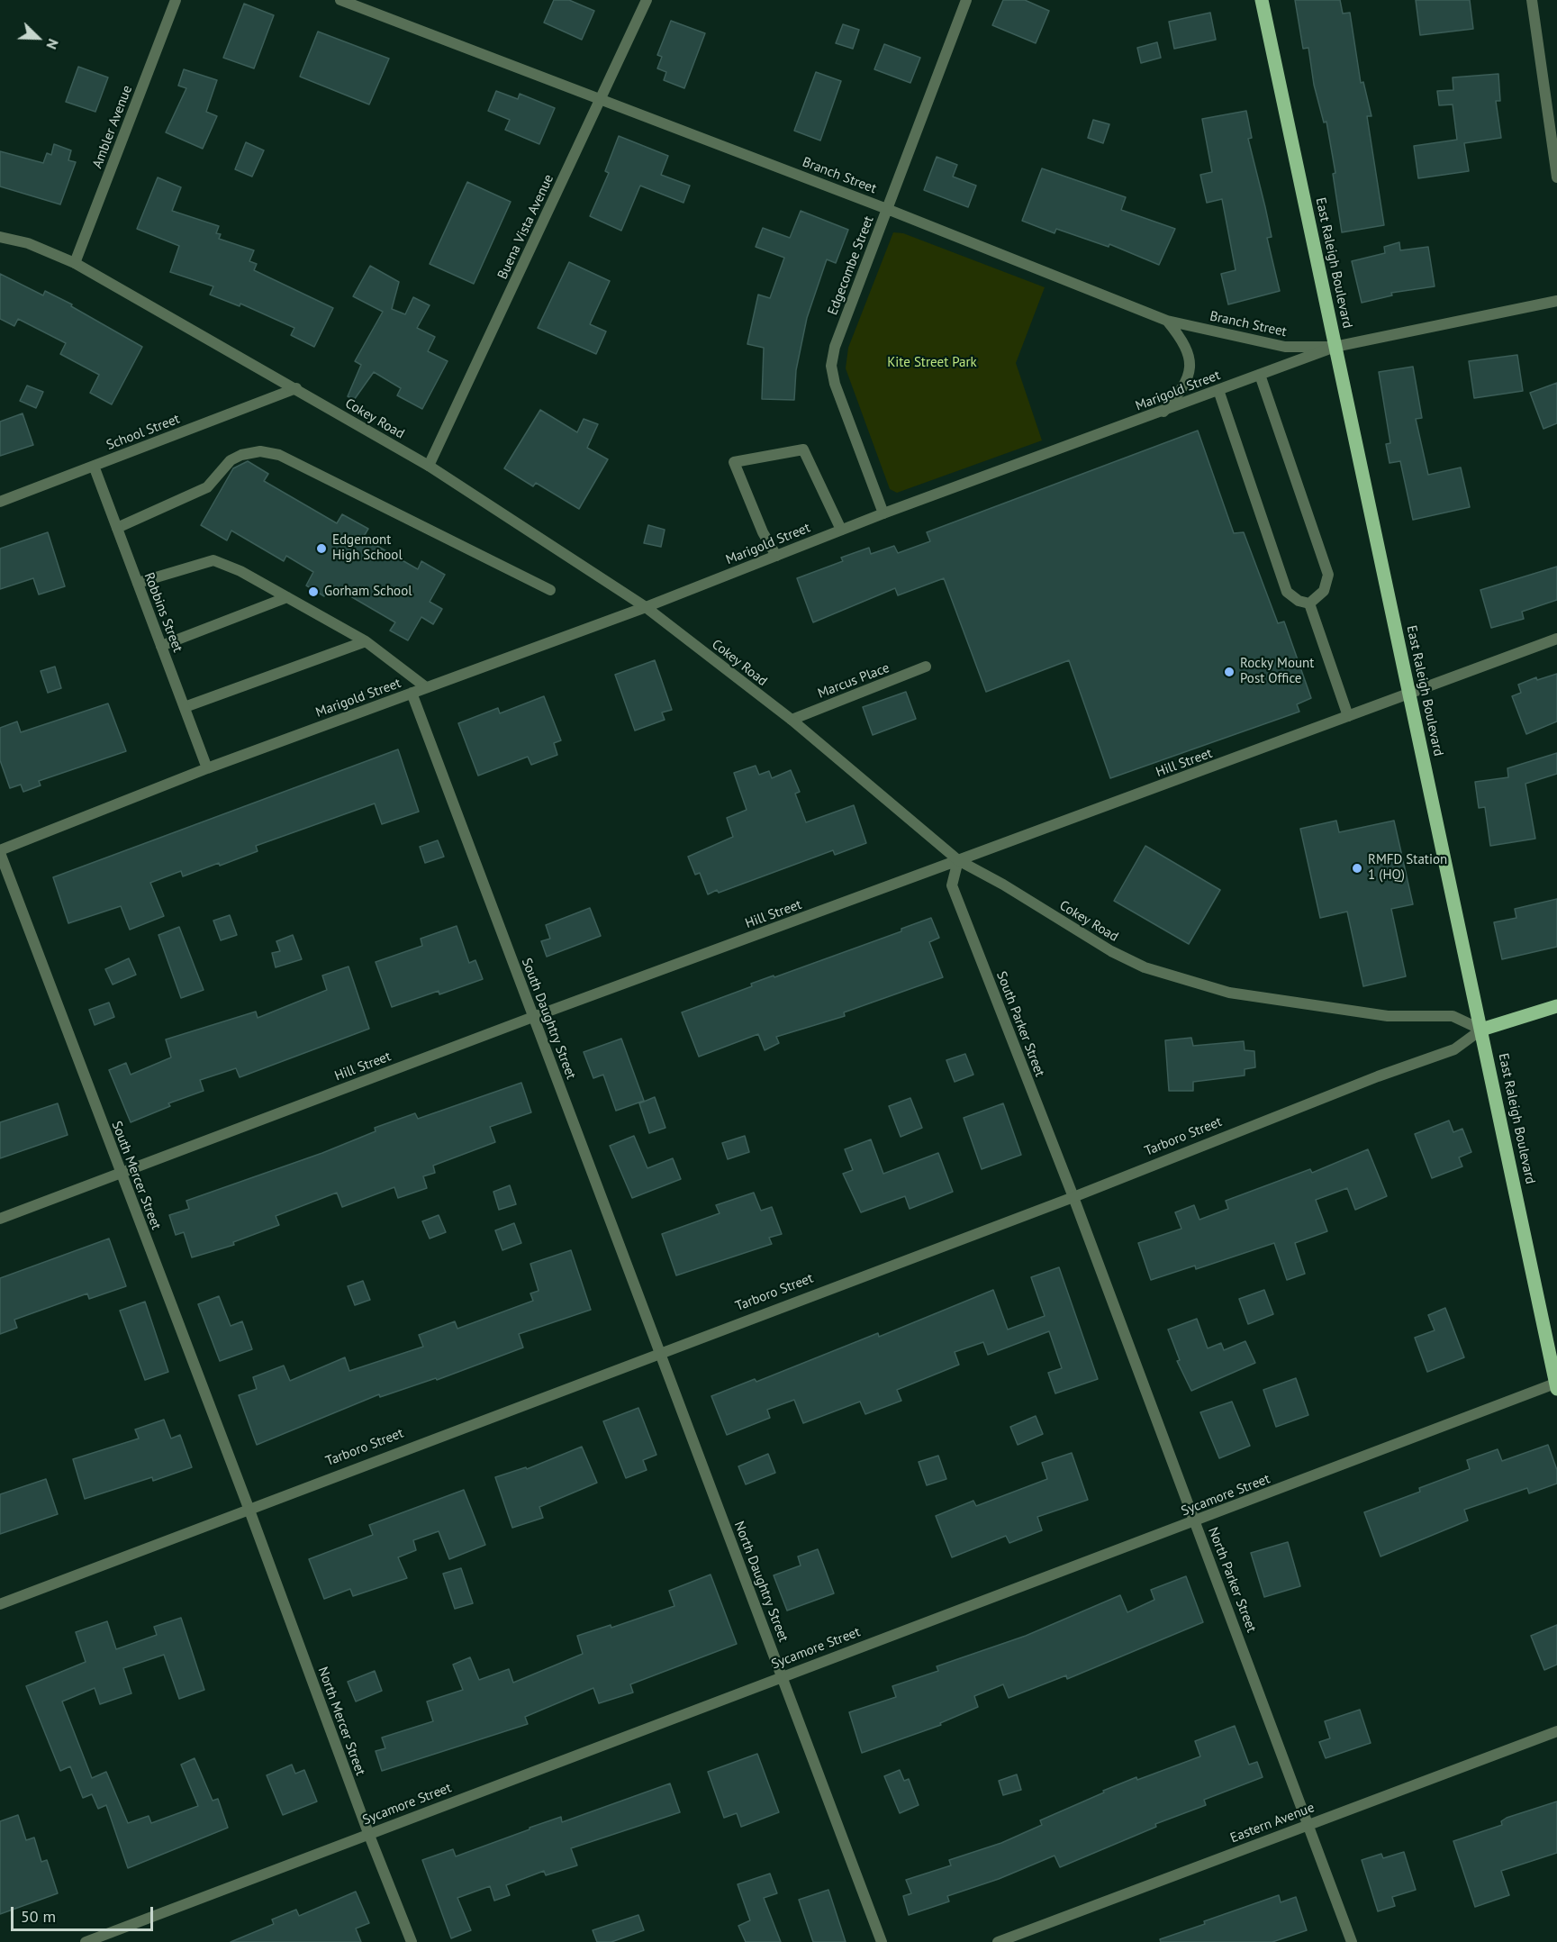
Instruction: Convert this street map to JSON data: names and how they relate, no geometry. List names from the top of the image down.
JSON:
{
  "streets": {
    "main road": ["East Raleigh Boulevard", "Tarboro Street"],
    "street": [
      "Ambler Avenue",
      "Branch Street",
      "Buena Vista Avenue",
      "Edgecombe Street",
      "Marigold Street",
      "Cokey Road",
      "School Street",
      "Robbins Street",
      "Marcus Place",
      "Hill Street",
      "South Daughtry Street",
      "South Parker Street",
      "South Mercer Street",
      "Sycamore Street",
      "North Parker Street",
      "North Daughtry Street",
      "North Mercer Street",
      "Eastern Avenue"
    ]
  },
  "crossings": [
    ["Ambler Avenue", "Cokey Road"],
    ["Branch Street", "Buena Vista Avenue"],
    ["Branch Street", "East Raleigh Boulevard"],
    ["Branch Street", "Edgecombe Street"],
    ["Branch Street", "Marigold Street"],
    ["Buena Vista Avenue", "Cokey Road"],
    ["East Raleigh Boulevard", "Marigold Street"],
    ["East Raleigh Boulevard", "Cokey Road"],
    ["East Raleigh Boulevard", "Hill Street"],
    ["East Raleigh Boulevard", "Tarboro Street"],
    ["East Raleigh Boulevard", "Sycamore Street"],
    ["Edgecombe Street", "Marigold Street"],
    ["Marigold Street", "Cokey Road"],
    ["Marigold Street", "Robbins Street"],
    ["Marigold Street", "South Daughtry Street"],
    ["Marigold Street", "South Mercer Street"],
    ["Cokey Road", "School Street"],
    ["Cokey Road", "Marcus Place"],
    ["Cokey Road", "Hill Street"],
    ["Cokey Road", "South Parker Street"],
    ["Cokey Road", "Tarboro Street"],
    ["School Street", "Robbins Street"],
    ["Hill Street", "South Daughtry Street"],
    ["Hill Street", "South Parker Street"],
    ["Hill Street", "South Mercer Street"],
    ["South Daughtry Street", "Tarboro Street"],
    ["South Daughtry Street", "North Daughtry Street"],
    ["South Parker Street", "Tarboro Street"],
    ["South Parker Street", "North Parker Street"],
    ["Tarboro Street", "South Mercer Street"],
    ["Tarboro Street", "North Parker Street"],
    ["Tarboro Street", "North Daughtry Street"],
    ["Tarboro Street", "North Mercer Street"],
    ["South Mercer Street", "North Mercer Street"],
    ["Sycamore Street", "North Parker Street"],
    ["Sycamore Street", "North Daughtry Street"],
    ["Sycamore Street", "North Mercer Street"],
    ["North Parker Street", "Eastern Avenue"]
  ],
  "parks": ["Kite Street Park"],
  "places": [
    "Edgemont High School",
    "Gorham School",
    "Rocky Mount Post Office",
    "RMFD Station 1 (HQ)"
  ],
  "scale_bar": "50 m",
  "north": "bottom right"
}
